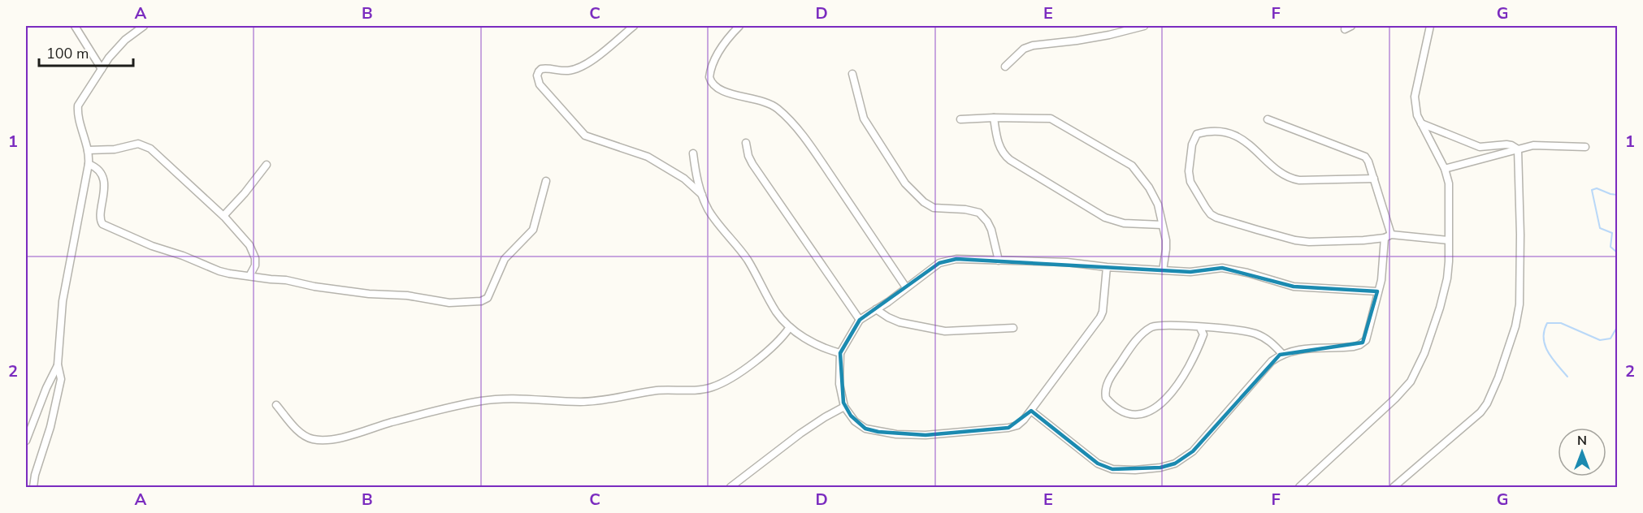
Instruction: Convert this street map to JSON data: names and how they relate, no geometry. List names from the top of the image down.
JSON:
{
  "scale_bar": "100 m",
  "north": "top",
  "grid": {
    "columns": [
      "A",
      "B",
      "C",
      "D",
      "E",
      "F",
      "G"
    ],
    "rows": ["1", "2"]
  }
}
